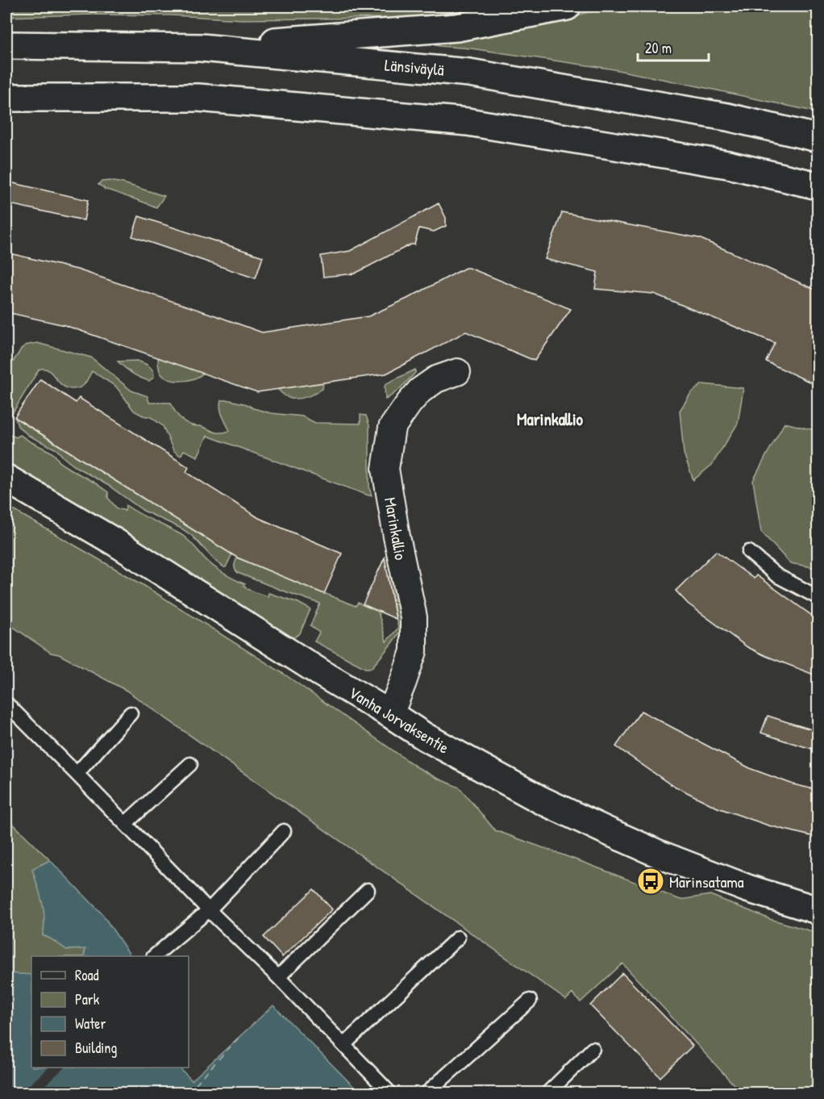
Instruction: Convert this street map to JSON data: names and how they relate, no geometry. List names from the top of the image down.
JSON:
{
  "streets": {
    "main road": ["Länsiväylä", "Vanha Jorvaksentie"],
    "street": ["Marinkallio"]
  },
  "crossings": [
    ["Marinkallio", "Vanha Jorvaksentie"]
  ],
  "districts": ["Marinkallio"],
  "places": {
    "bus stop": ["Marinsatama"]
  },
  "legend": [
    "Road",
    "Park",
    "Water",
    "Building"
  ],
  "scale_bar": "20 m"
}
